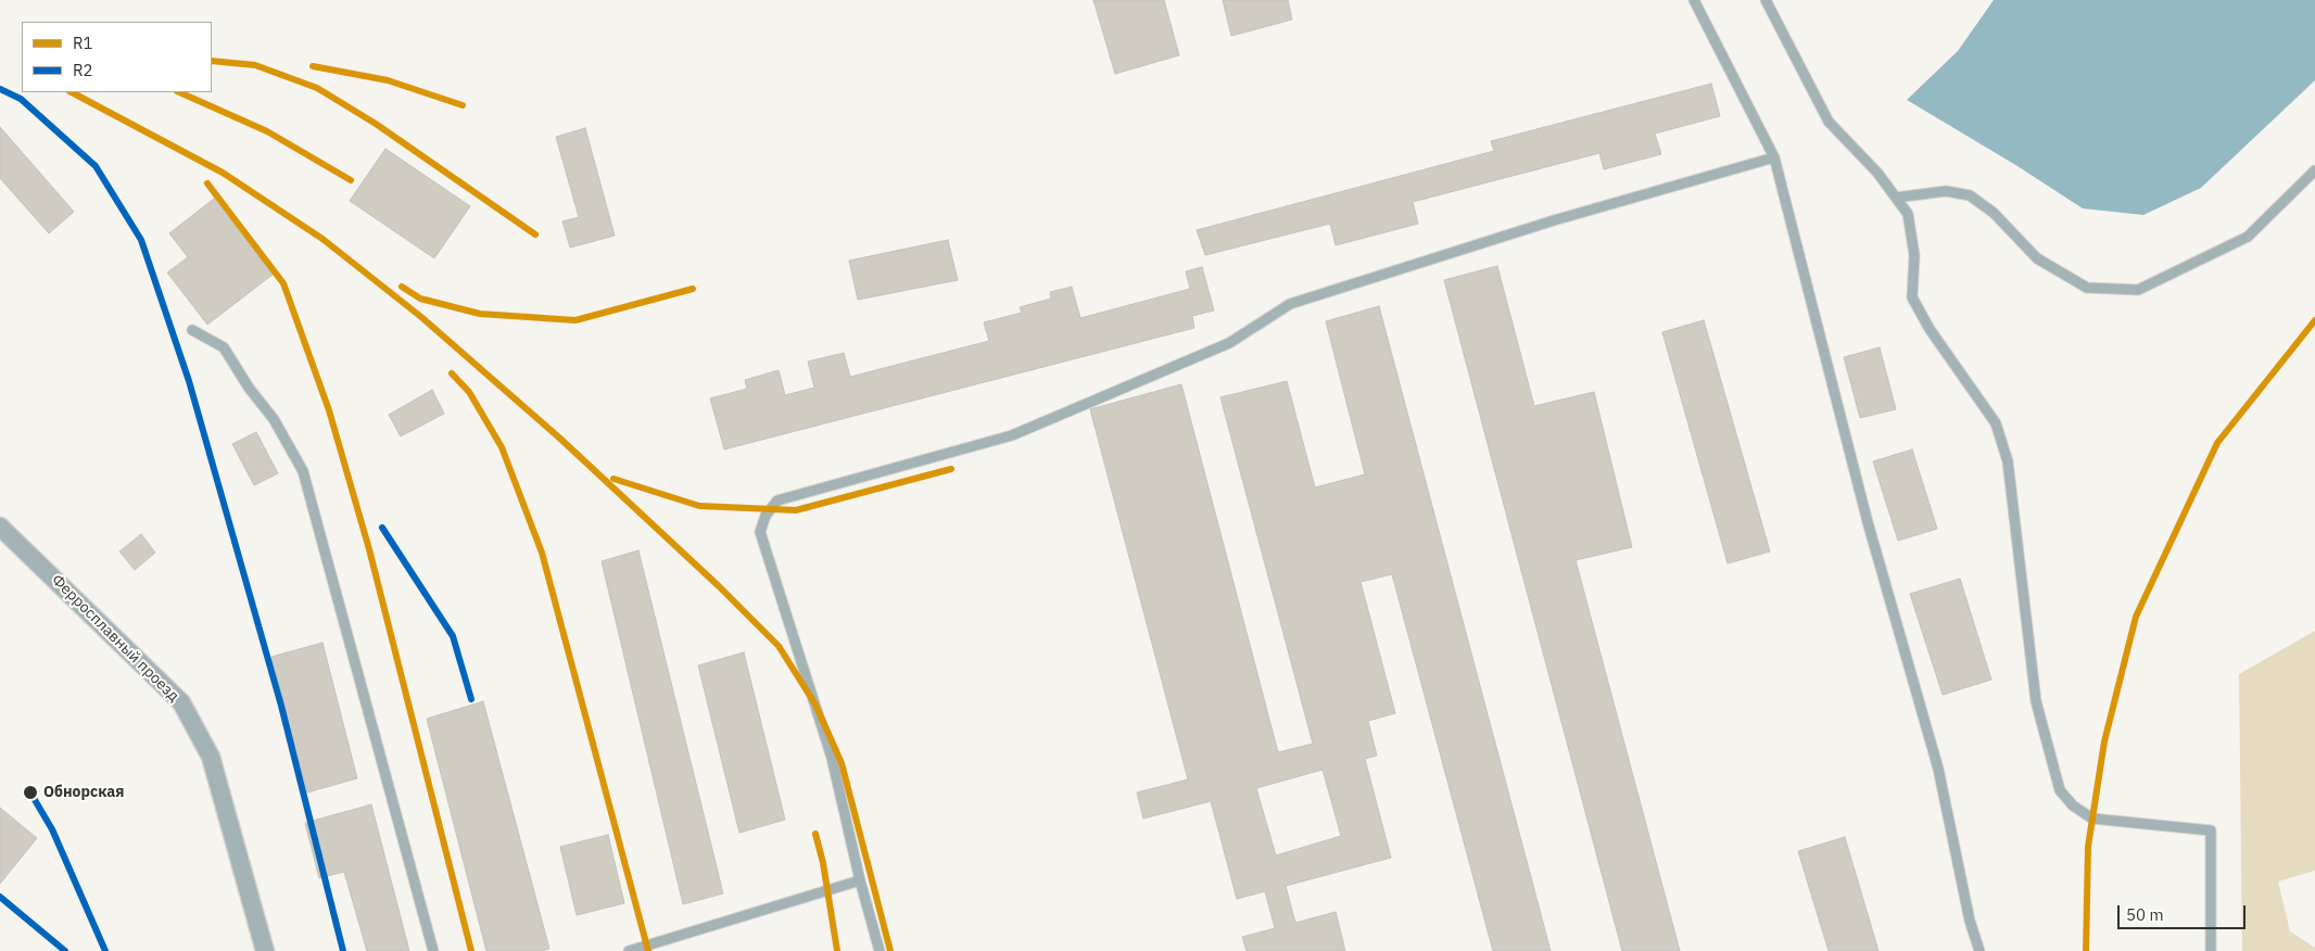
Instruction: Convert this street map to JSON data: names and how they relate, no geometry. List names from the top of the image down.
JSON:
{
  "streets": {
    "street": ["Ферросплавный проезд"]
  },
  "places": ["Обнорская"],
  "lines": ["transit line R1", "transit line R2"],
  "legend": ["R1", "R2"],
  "scale_bar": "50 m"
}
